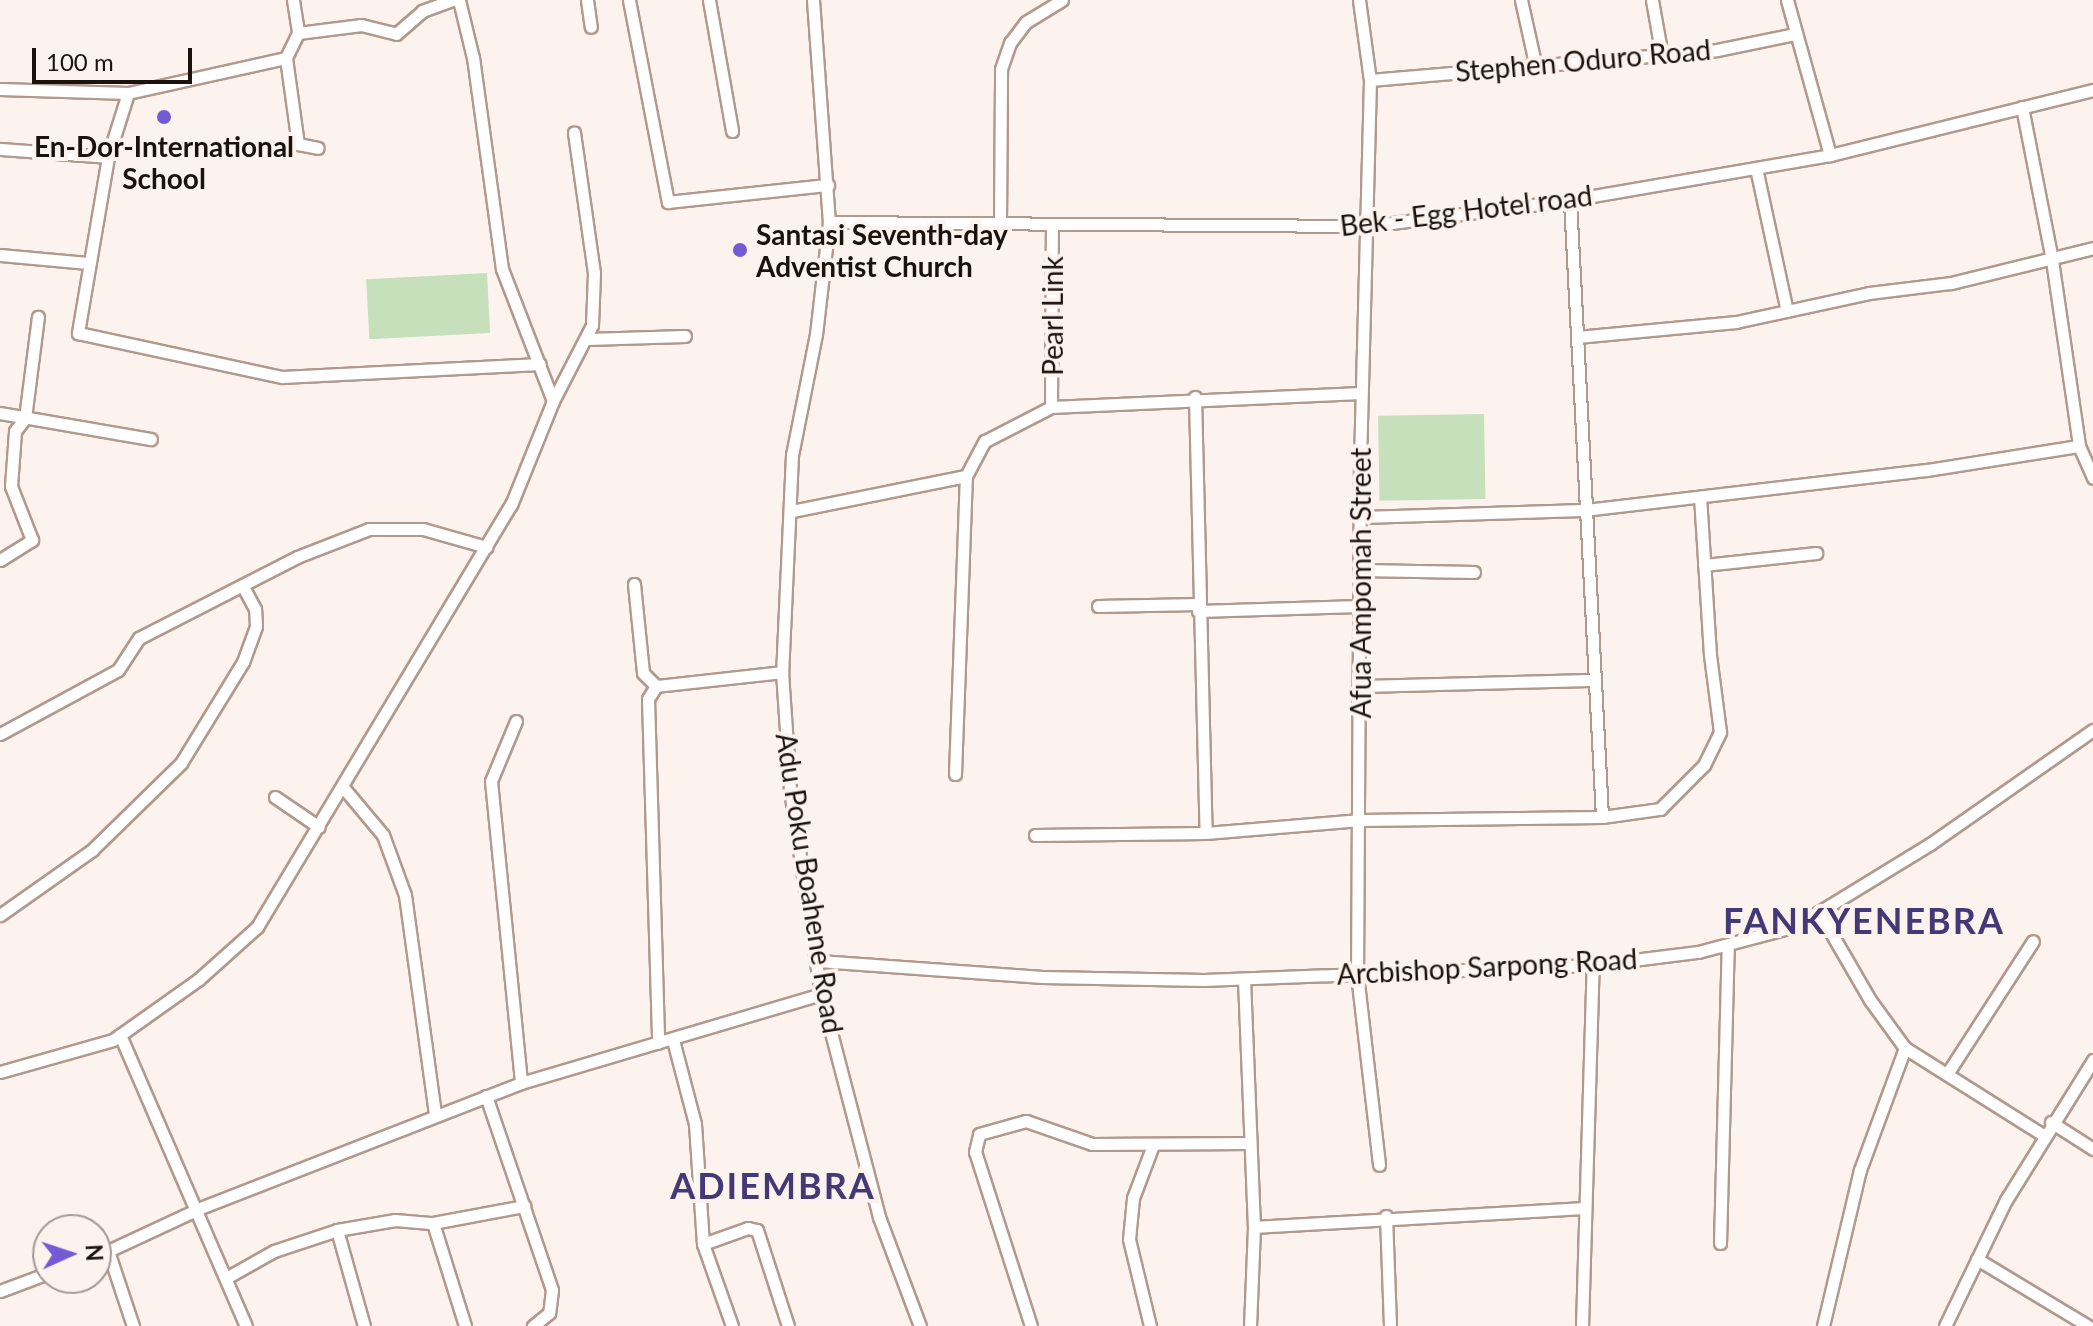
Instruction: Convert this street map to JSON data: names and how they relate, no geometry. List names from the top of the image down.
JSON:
{
  "streets": {
    "street": [
      "Stephen Oduro Road",
      "Bek - Egg Hotel road",
      "Pearl Link",
      "Afua Ampomah Street",
      "Adu Poku Boahene Road",
      "Arcbishop Sarpong Road"
    ]
  },
  "crossings": [
    ["Stephen Oduro Road", "Afua Ampomah Street"],
    ["Bek - Egg Hotel road", "Pearl Link"],
    ["Bek - Egg Hotel road", "Afua Ampomah Street"],
    ["Bek - Egg Hotel road", "Adu Poku Boahene Road"],
    ["Afua Ampomah Street", "Arcbishop Sarpong Road"],
    ["Adu Poku Boahene Road", "Arcbishop Sarpong Road"]
  ],
  "districts": ["FANKYENEBRA", "ADIEMBRA"],
  "places": ["En-Dor-International School", "Santasi Seventh-day Adventist Church"],
  "scale_bar": "100 m",
  "north": "right"
}
